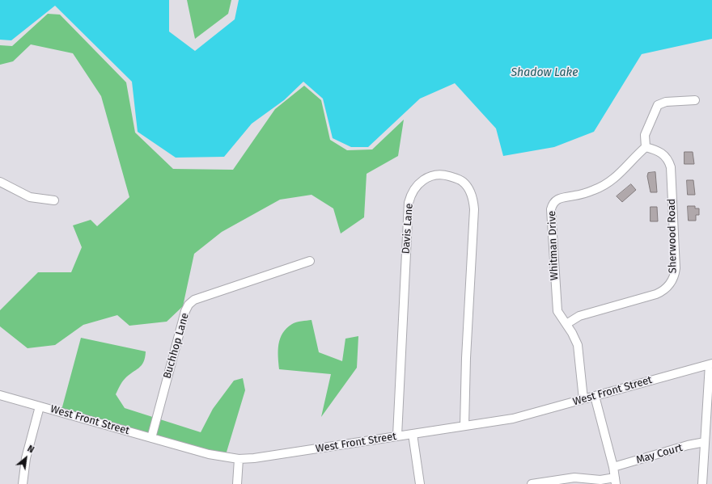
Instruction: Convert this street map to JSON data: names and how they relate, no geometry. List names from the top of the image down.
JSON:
{
  "streets": {
    "street": [
      "Davis Lane",
      "Sherwood Road",
      "Whitman Drive",
      "Buchhop Lane",
      "West Front Street",
      "May Court"
    ]
  },
  "crossings": [
    ["Davis Lane", "West Front Street"],
    ["Sherwood Road", "Whitman Drive"],
    ["Whitman Drive", "West Front Street"],
    ["Buchhop Lane", "West Front Street"]
  ],
  "water": ["Shadow Lake"],
  "north": "top right"
}
